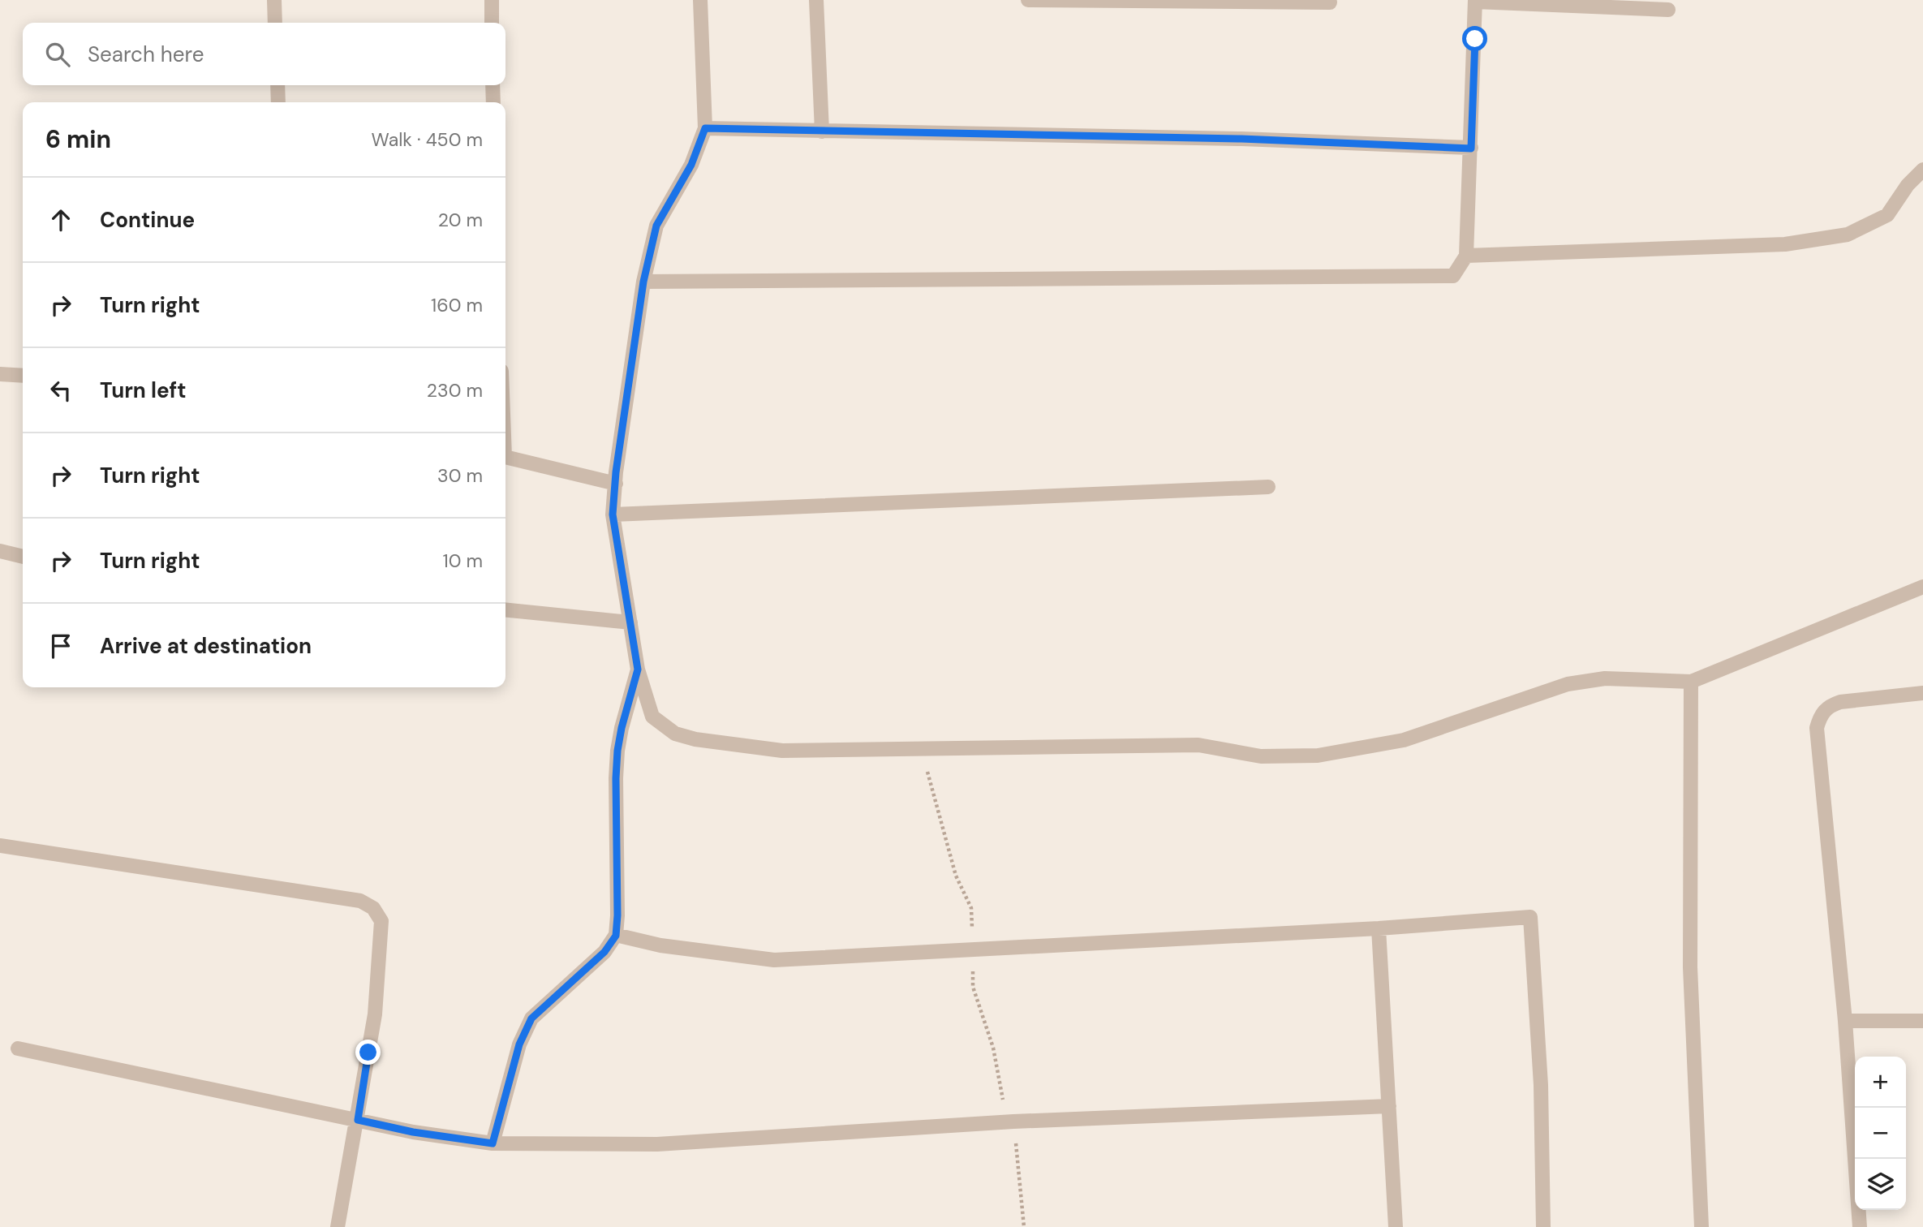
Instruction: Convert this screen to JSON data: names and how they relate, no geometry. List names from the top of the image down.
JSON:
{
  "page": {
    "search": "Search here",
    "heading": ["6 min", "Walk · 450 m"],
    "list": [
      ["Continue", "20 m"],
      ["Turn right", "160 m"],
      ["Turn left", "230 m"],
      ["Turn right", "30 m"],
      ["Turn right", "10 m"],
      "Arrive at destination"
    ],
    "map_buttons": ["+", "−"]
  }
}
